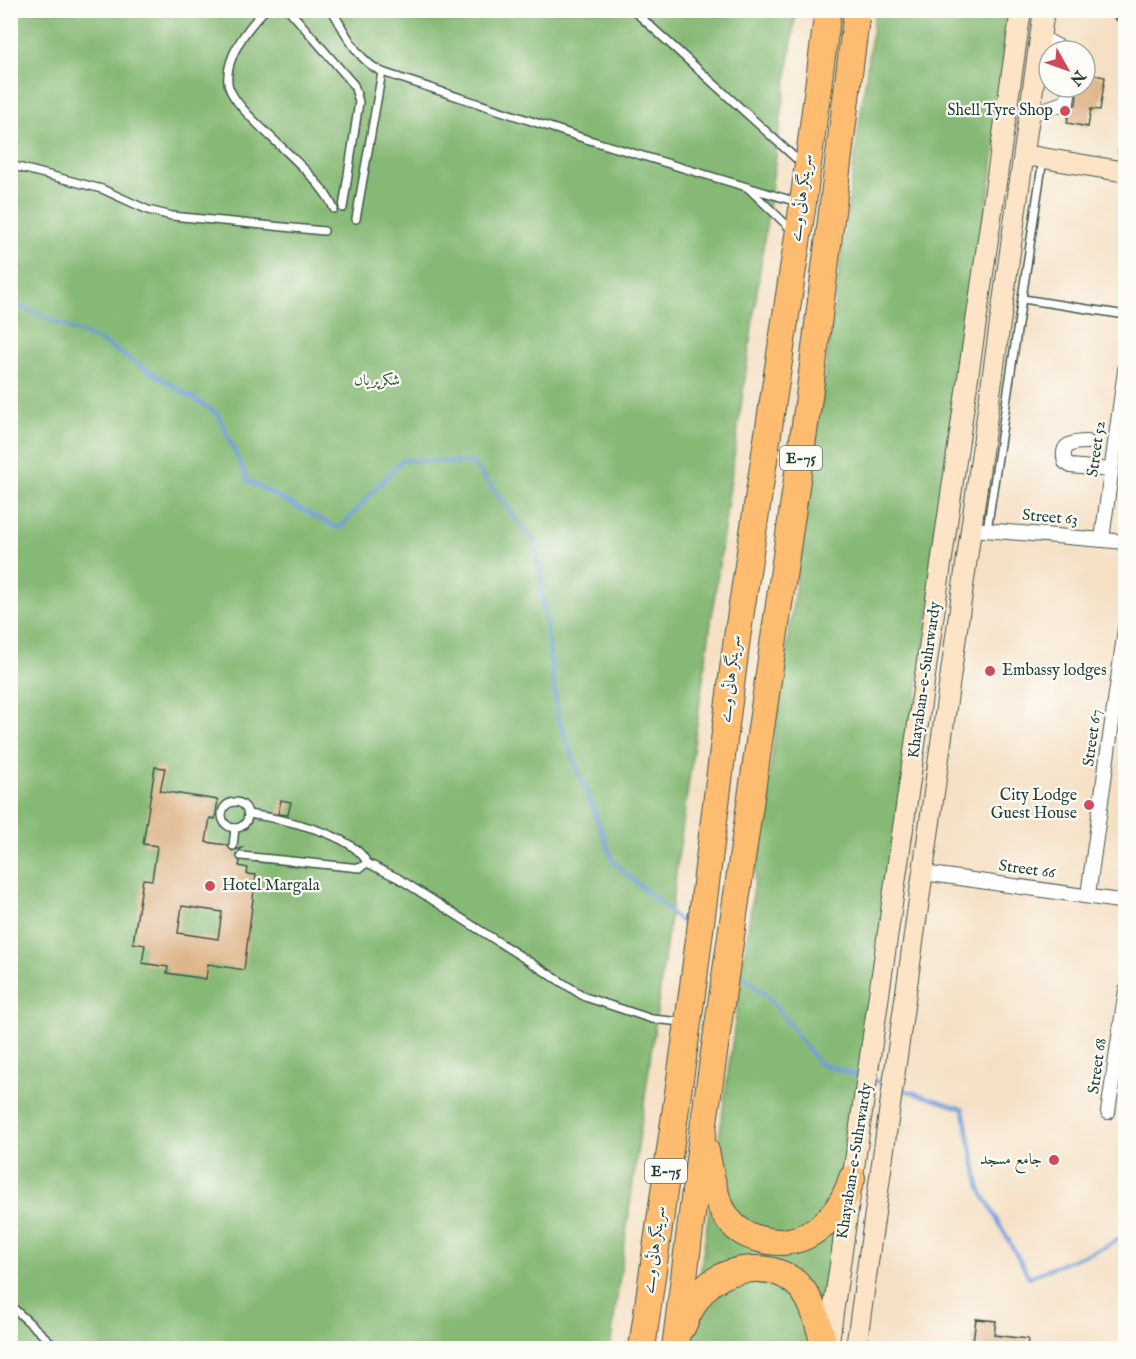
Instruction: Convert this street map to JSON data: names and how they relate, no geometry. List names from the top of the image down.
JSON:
{
  "streets": {
    "highway": ["سرینگر ہائی وے", "E-75"],
    "main road": ["Khayaban-e-Suhrwardy"],
    "street": [
      "Street 52",
      "Street 63",
      "Street 67",
      "Street 66",
      "Street 68"
    ]
  },
  "crossings": [
    ["Street 52", "Street 63"],
    ["Street 63", "Khayaban-e-Suhrwardy"],
    ["Khayaban-e-Suhrwardy", "Street 66"],
    ["Street 67", "Street 66"]
  ],
  "parks": ["شکرپریاں"],
  "places": [
    "Shell Tyre Shop",
    "Embassy lodges",
    "City Lodge Guest House",
    "Hotel Margala",
    "جامع مسجد"
  ],
  "north": "bottom right"
}
